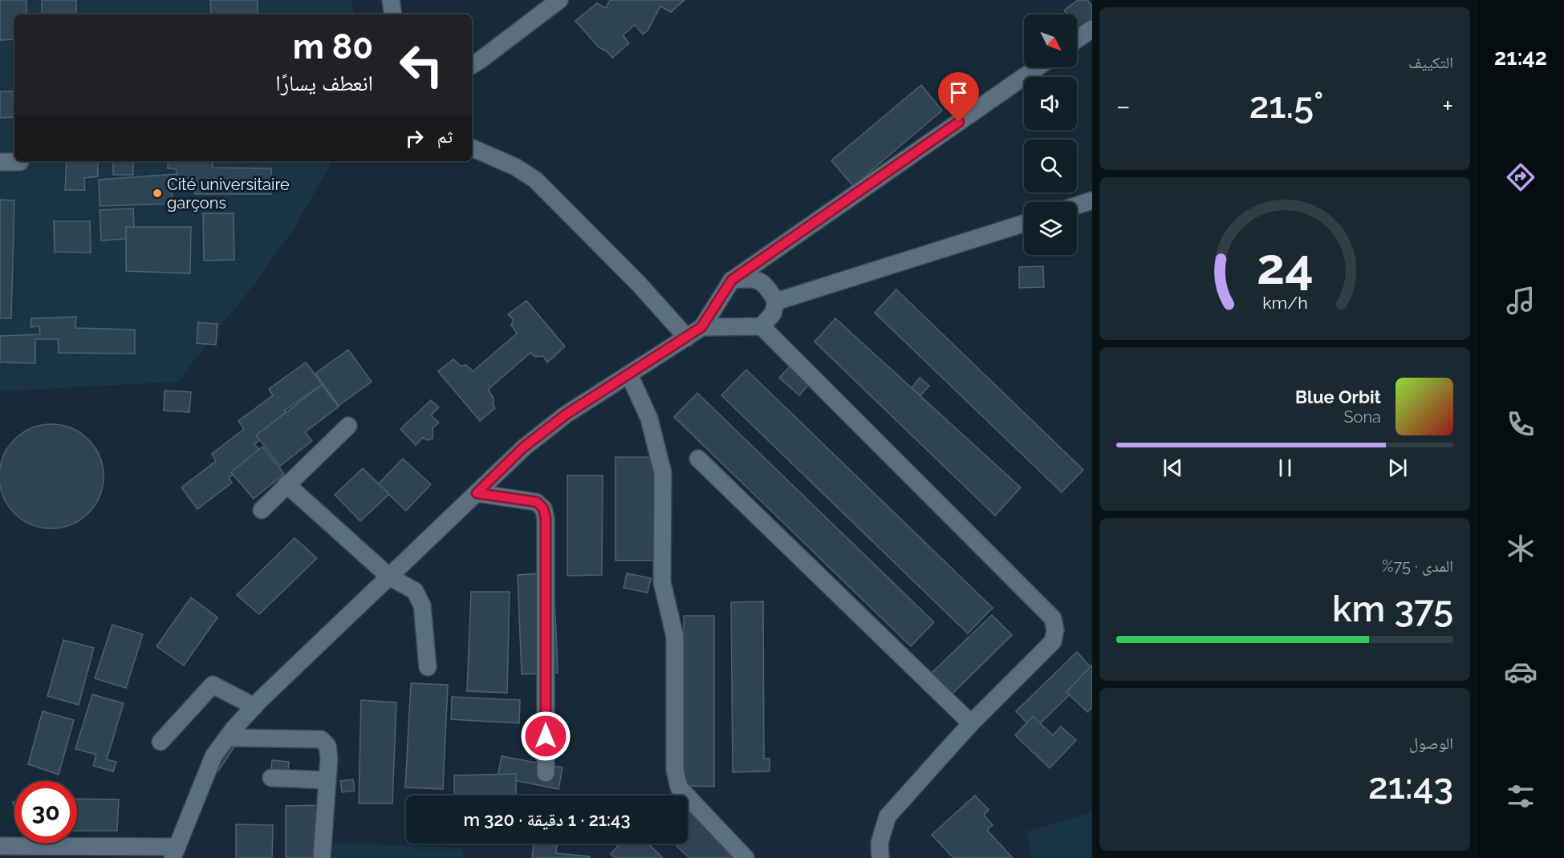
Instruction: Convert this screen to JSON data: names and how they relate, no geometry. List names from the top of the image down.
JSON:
{
  "places": ["Cité universitaire garçons"],
  "north": "bottom right",
  "page": {
    "tabs": "21:42",
    "tile": [
      "التكييف",
      ["المدى · 75%", "375 km"],
      ["الوصول", "21:43"]
    ],
    "turn": ["80 m", "انعطف يسارًا"],
    "heat": ["−", "21.5°", "+"],
    "then": "ثم",
    "song": ["Blue Orbit", "Sona"],
    "limit": "30",
    "trip": "21:43 · 1 دقيقة · 320 m",
    "gauge": ["24", "km/h"]
  }
}
